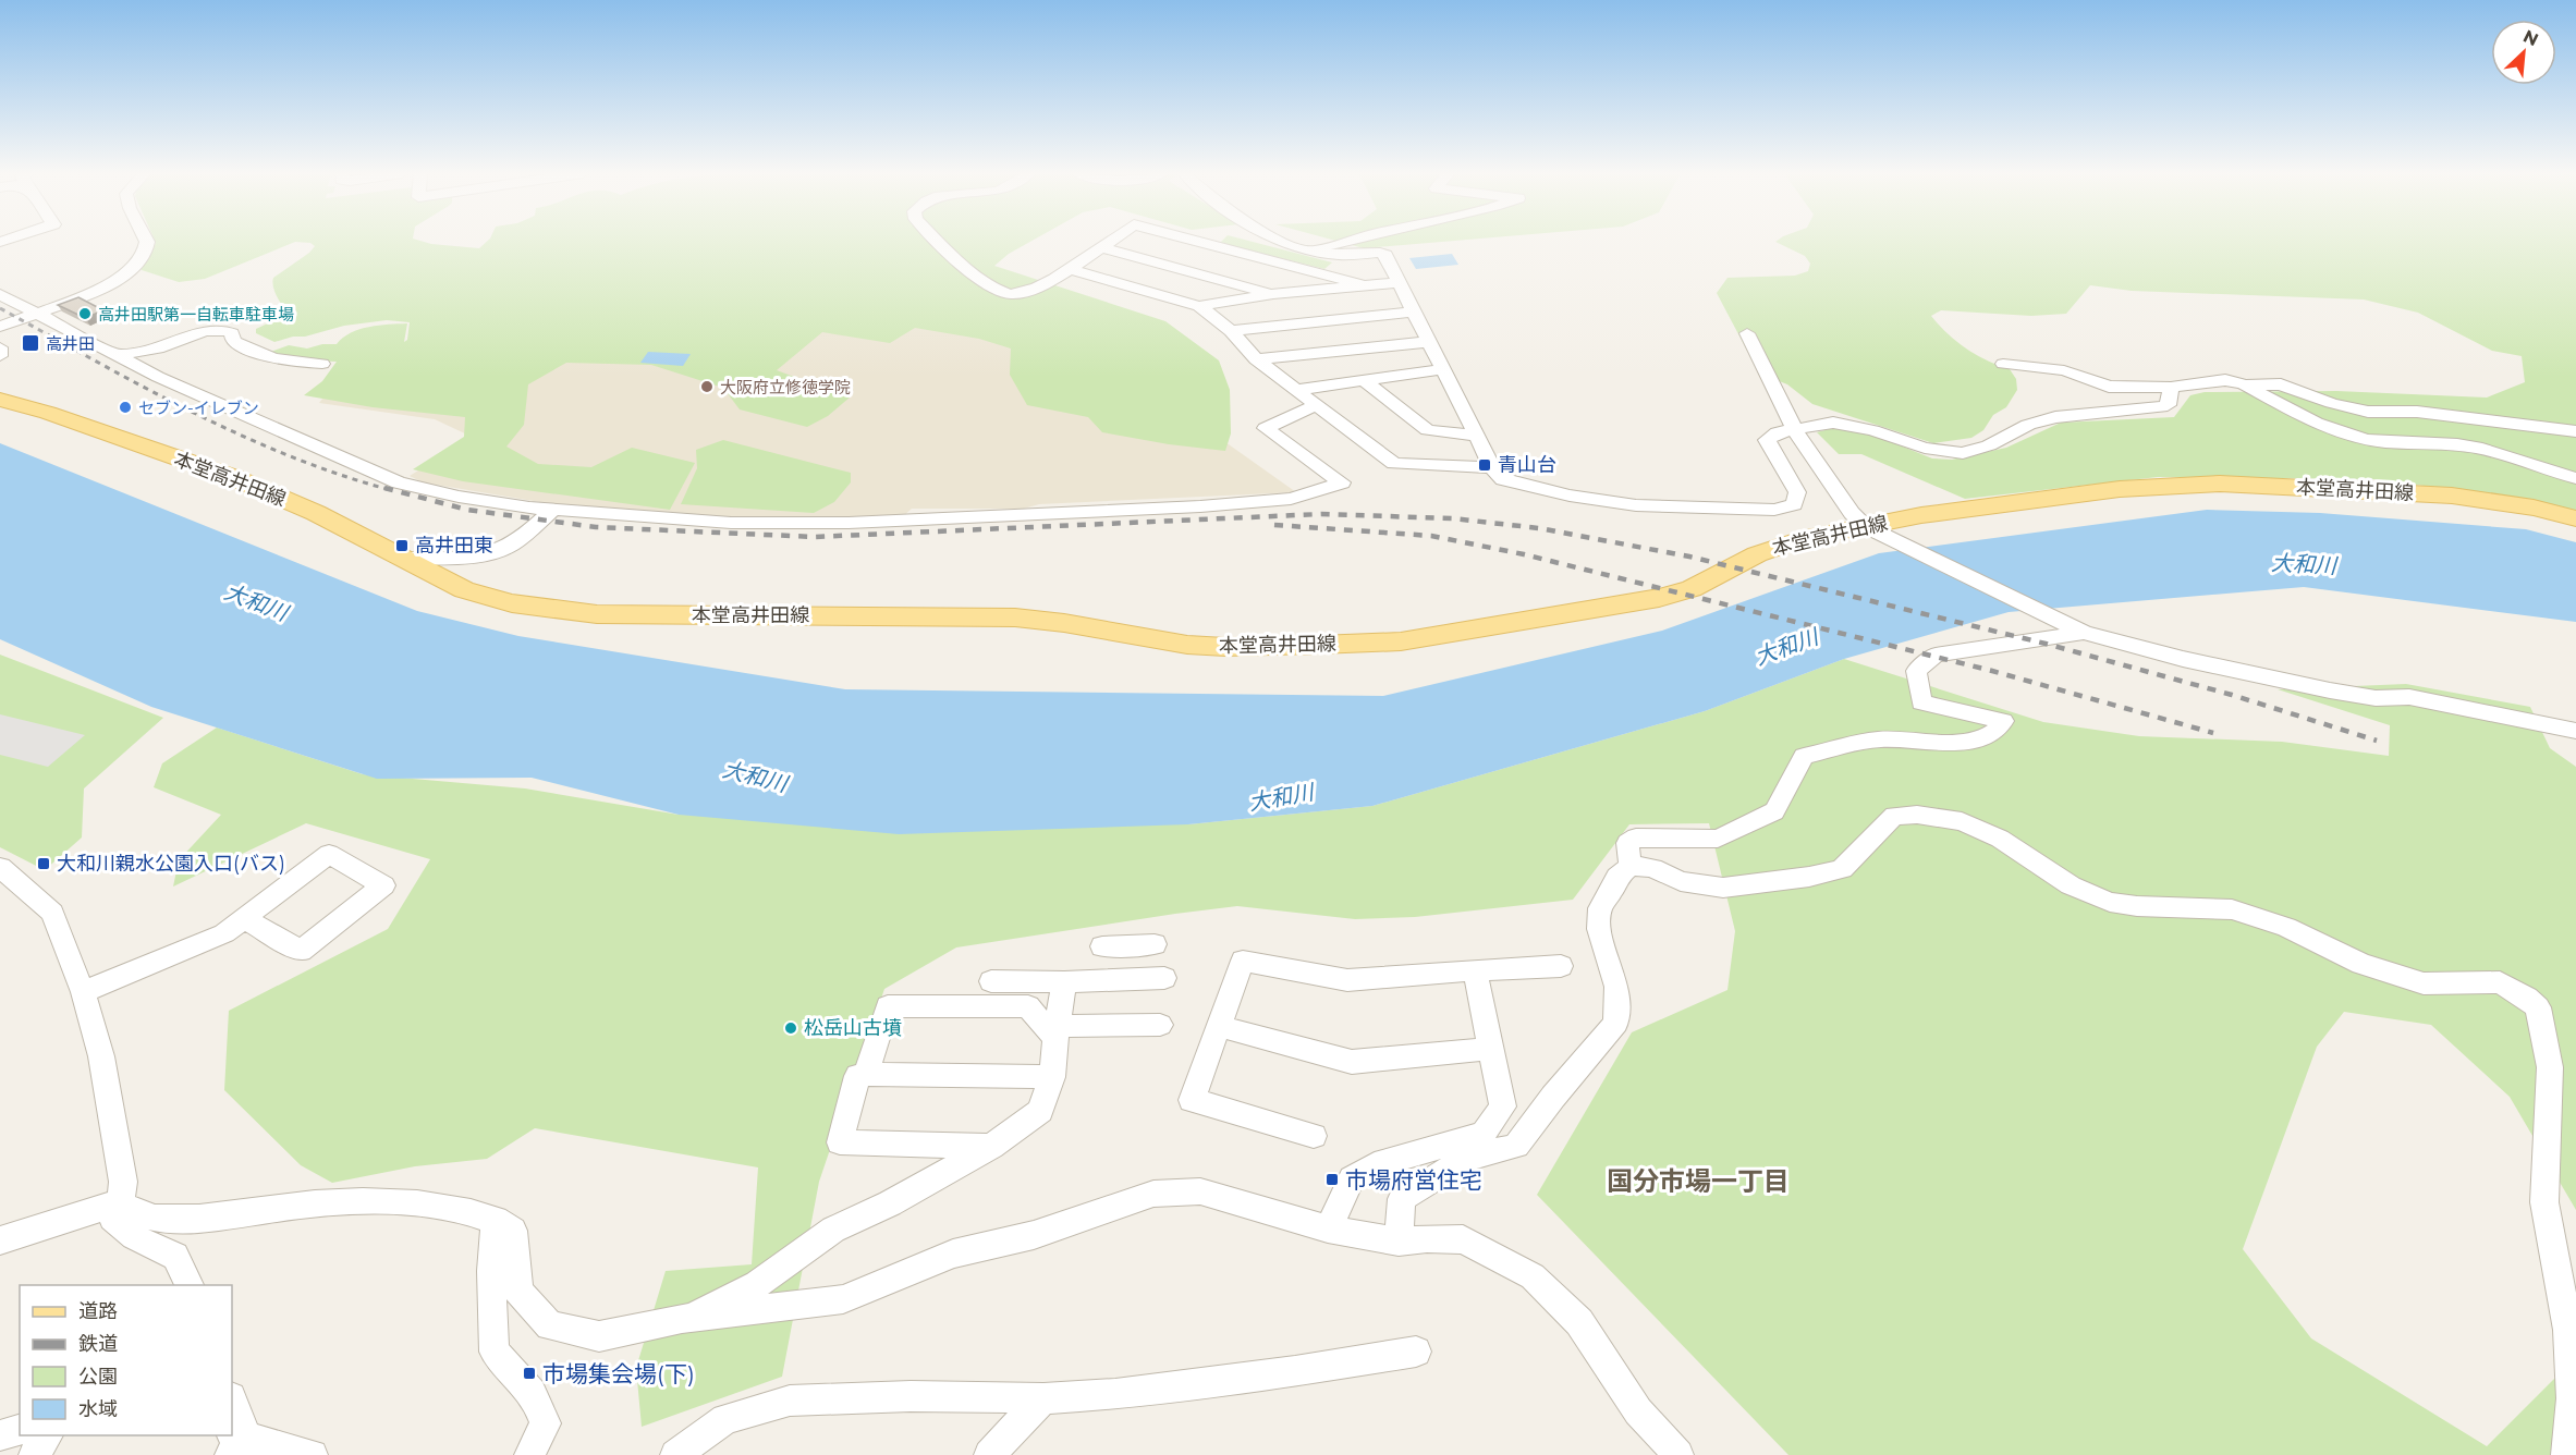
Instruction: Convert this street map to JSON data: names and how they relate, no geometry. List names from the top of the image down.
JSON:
{
  "streets": {
    "main road": ["本堂高井田線"]
  },
  "districts": ["国分市場一丁目"],
  "water": ["大和川"],
  "places": {
    "other": [
      "高井田駅第一自転車駐車場",
      "大阪府立修徳学院",
      "セブン-イレブン",
      "松岳山古墳"
    ],
    "transit": [
      "高井田",
      "青山台",
      "高井田東",
      "大和川親水公園入口(バス)",
      "市場府営住宅",
      "市場集会場(下)"
    ]
  },
  "legend": [
    "道路",
    "鉄道",
    "公園",
    "水域"
  ],
  "north": "top right"
}
